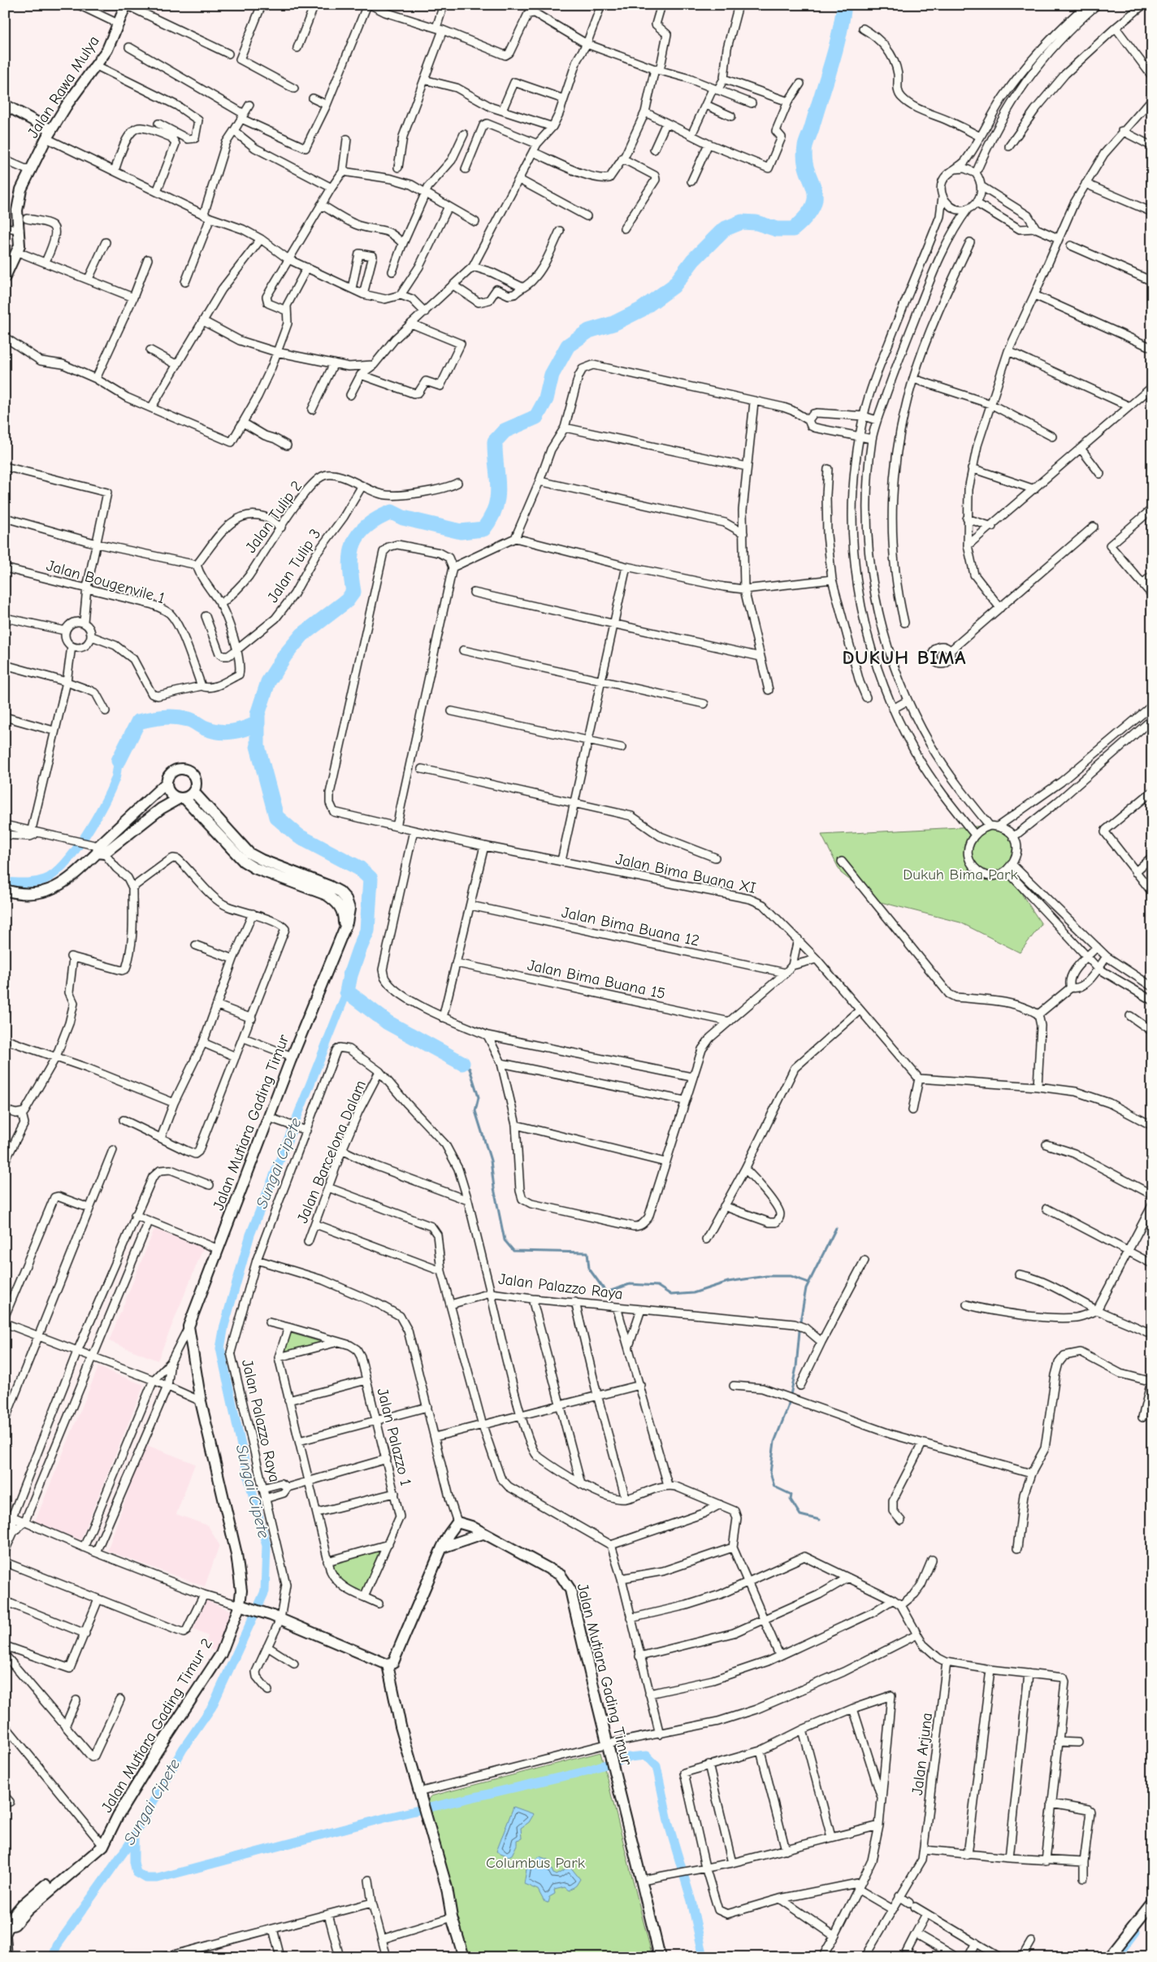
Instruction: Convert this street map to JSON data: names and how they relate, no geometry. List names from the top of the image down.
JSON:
{
  "streets": {
    "main road": ["Jalan Rawa Mulya", "Jalan Mutiara Gading Timur", "Jalan Mutiara Gading Timur 2"],
    "street": [
      "Jalan Tulip 2",
      "Jalan Tulip 3",
      "Jalan Bougenvile 1",
      "Jalan Bima Buana XI",
      "Jalan Bima Buana 12",
      "Jalan Bima Buana 15",
      "Jalan Barcelona Dalam",
      "Jalan Palazzo Raya",
      "Jalan Palazzo 1",
      "Jalan Arjuna"
    ]
  },
  "crossings": [
    ["Jalan Tulip 2", "Jalan Tulip 3"],
    ["Jalan Barcelona Dalam", "Jalan Palazzo Raya"]
  ],
  "districts": ["DUKUH BIMA"],
  "water": ["Sungai Cipete"],
  "parks": ["Dukuh Bima Park", "Columbus Park"]
}
